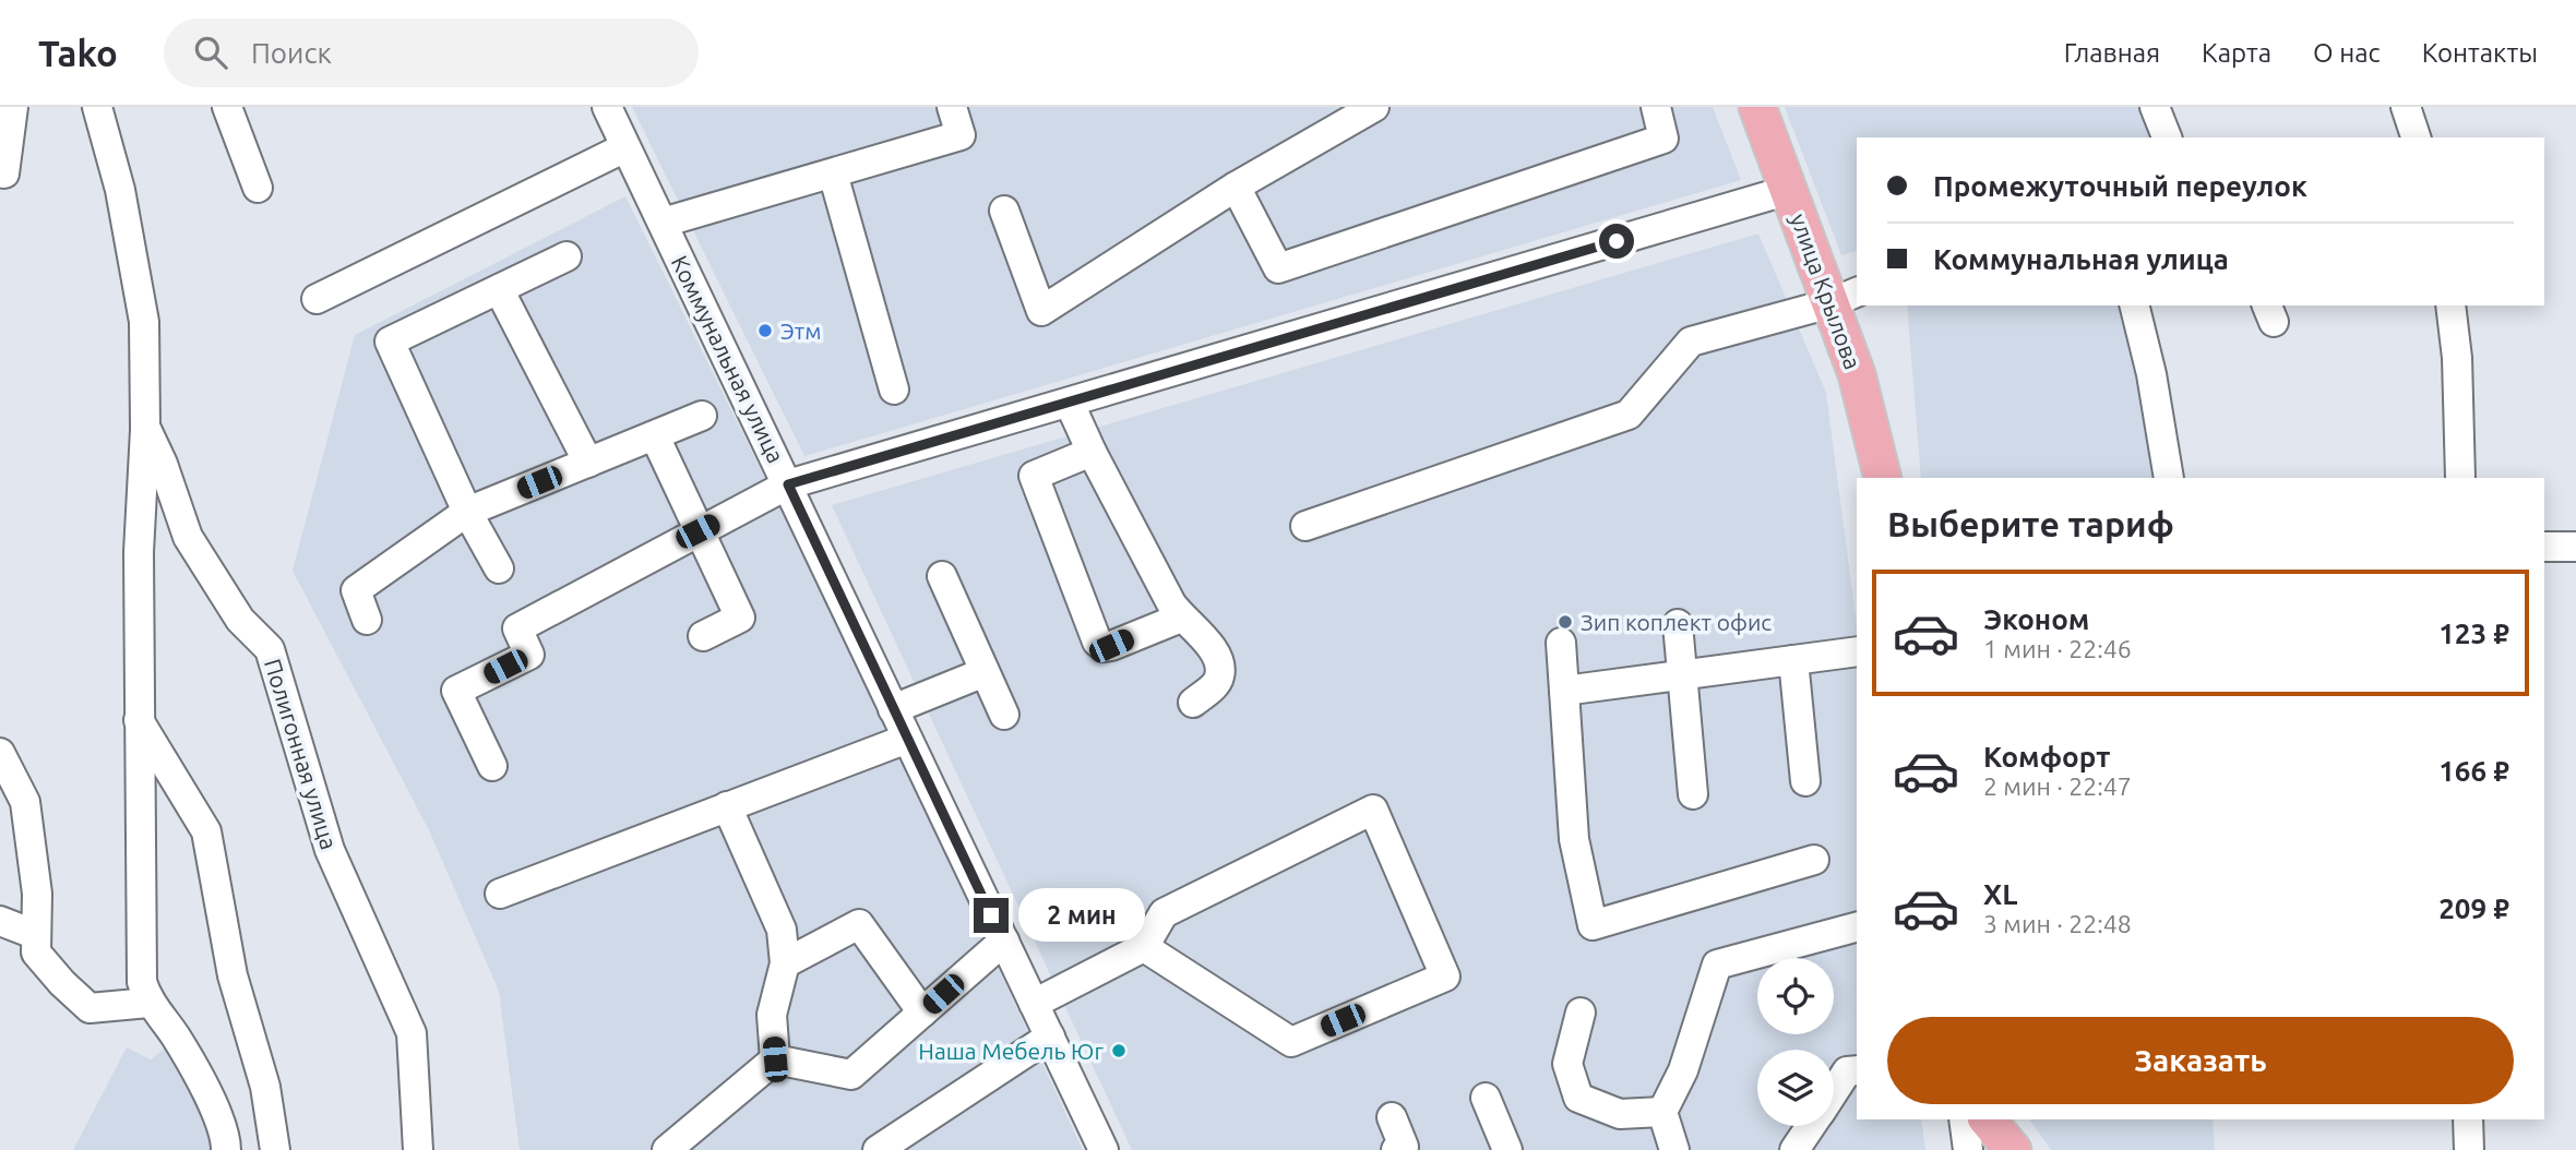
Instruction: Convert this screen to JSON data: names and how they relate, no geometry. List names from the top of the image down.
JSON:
{
  "streets": {
    "main road": ["улица Крылова"],
    "street": ["Коммунальная улица", "Полигонная улица"]
  },
  "places": ["Этм", "Зип коплект офис", "Наша Мебель Юг"],
  "page": {
    "header": "Tako",
    "search": "Поиск",
    "nav": [
      "Главная",
      "Карта",
      "О нас",
      "Контакты"
    ],
    "banner": ["Промежуточный переулок", "Коммунальная улица"],
    "heading": "Выберите тариф",
    "list": [
      {
        "name": "Эконом",
        "note": "1 мин · 22:46",
        "value": "123 ₽"
      },
      {
        "name": "Комфорт",
        "note": "2 мин · 22:47",
        "value": "166 ₽"
      },
      {
        "name": "XL",
        "note": "3 мин · 22:48",
        "value": "209 ₽"
      }
    ],
    "bubble": "2 мин",
    "buttons": "Заказать"
  }
}
